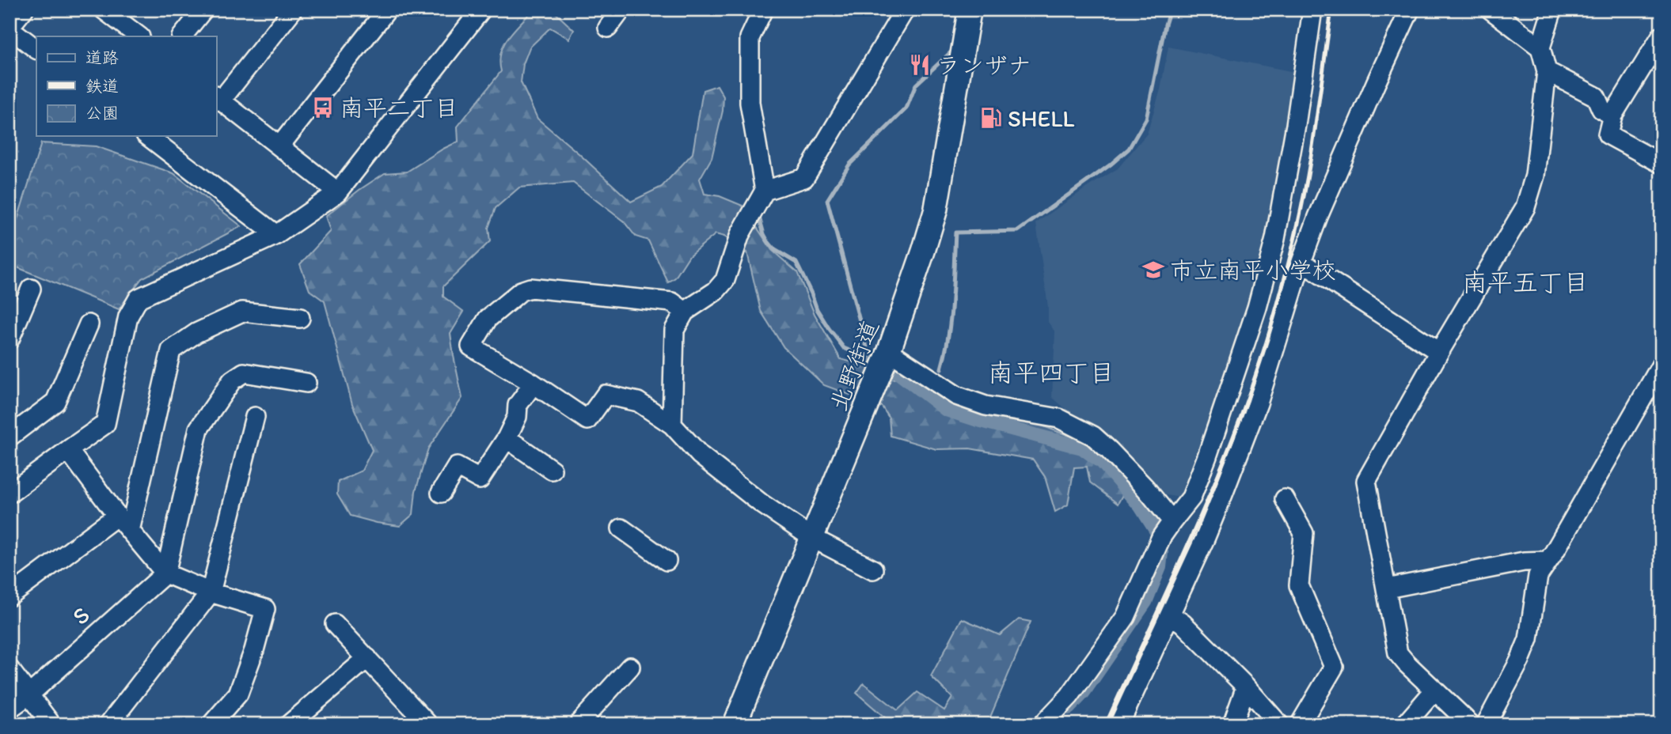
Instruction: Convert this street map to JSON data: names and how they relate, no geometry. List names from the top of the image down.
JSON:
{
  "streets": {
    "main road": ["北野街道"],
    "street": ["S"]
  },
  "districts": ["南平五丁目", "南平四丁目"],
  "places": {
    "restaurant": ["ランザナ"],
    "bus stop": ["南平二丁目"],
    "fuel station": ["SHELL"],
    "school or university": ["市立南平小学校"]
  },
  "legend": ["道路", "鉄道", "公園"]
}
